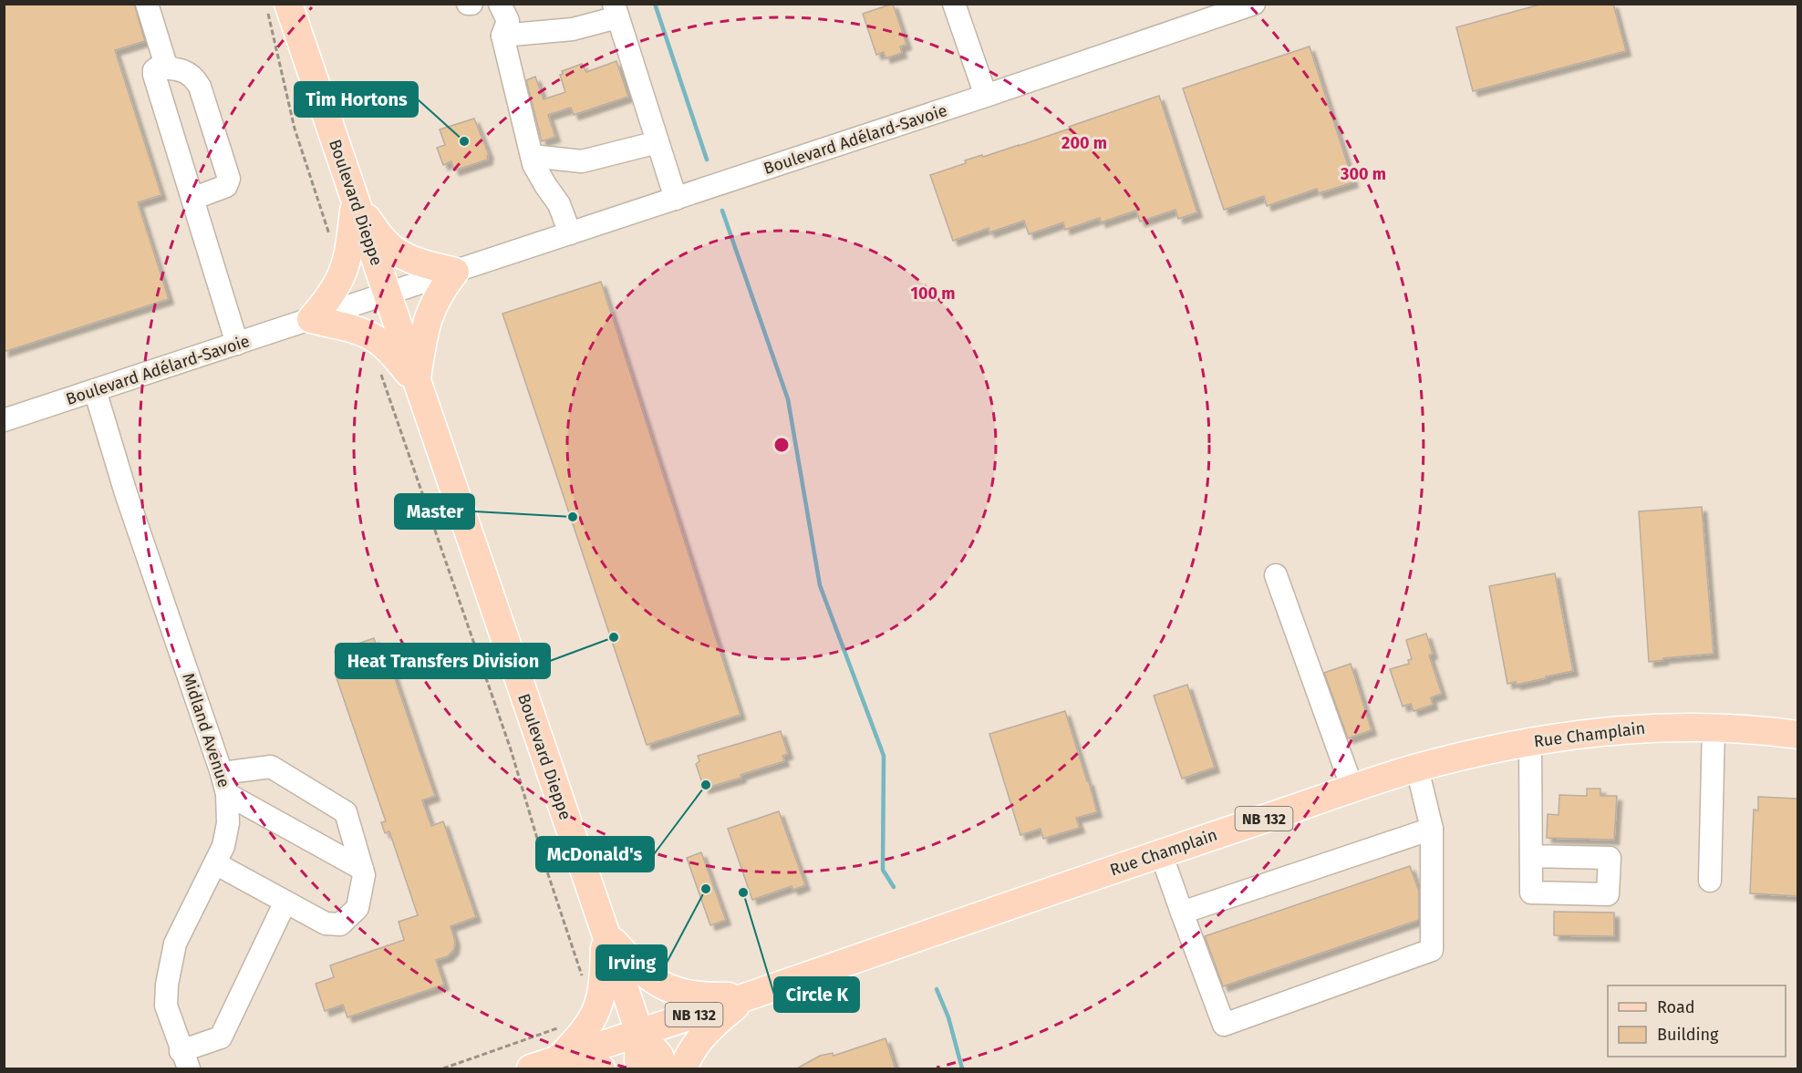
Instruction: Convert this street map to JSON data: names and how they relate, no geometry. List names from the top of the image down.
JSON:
{
  "streets": {
    "main road": ["Boulevard Dieppe", "Rue Champlain", "NB 132"],
    "street": ["Boulevard Adélard-Savoie", "Midland Avenue"]
  },
  "crossings": [
    ["Boulevard Adélard-Savoie", "Boulevard Dieppe"],
    ["Boulevard Adélard-Savoie", "Midland Avenue"],
    ["Boulevard Dieppe", "Rue Champlain"],
    ["Boulevard Dieppe", "NB 132"],
    ["Rue Champlain", "NB 132"]
  ],
  "places": [
    "Tim Hortons",
    "Master",
    "Heat Transfers Division",
    "McDonald's",
    "Irving",
    "Circle K"
  ],
  "legend": ["Road", "Building"],
  "rings": ["200 m", "300 m", "100 m"]
}
